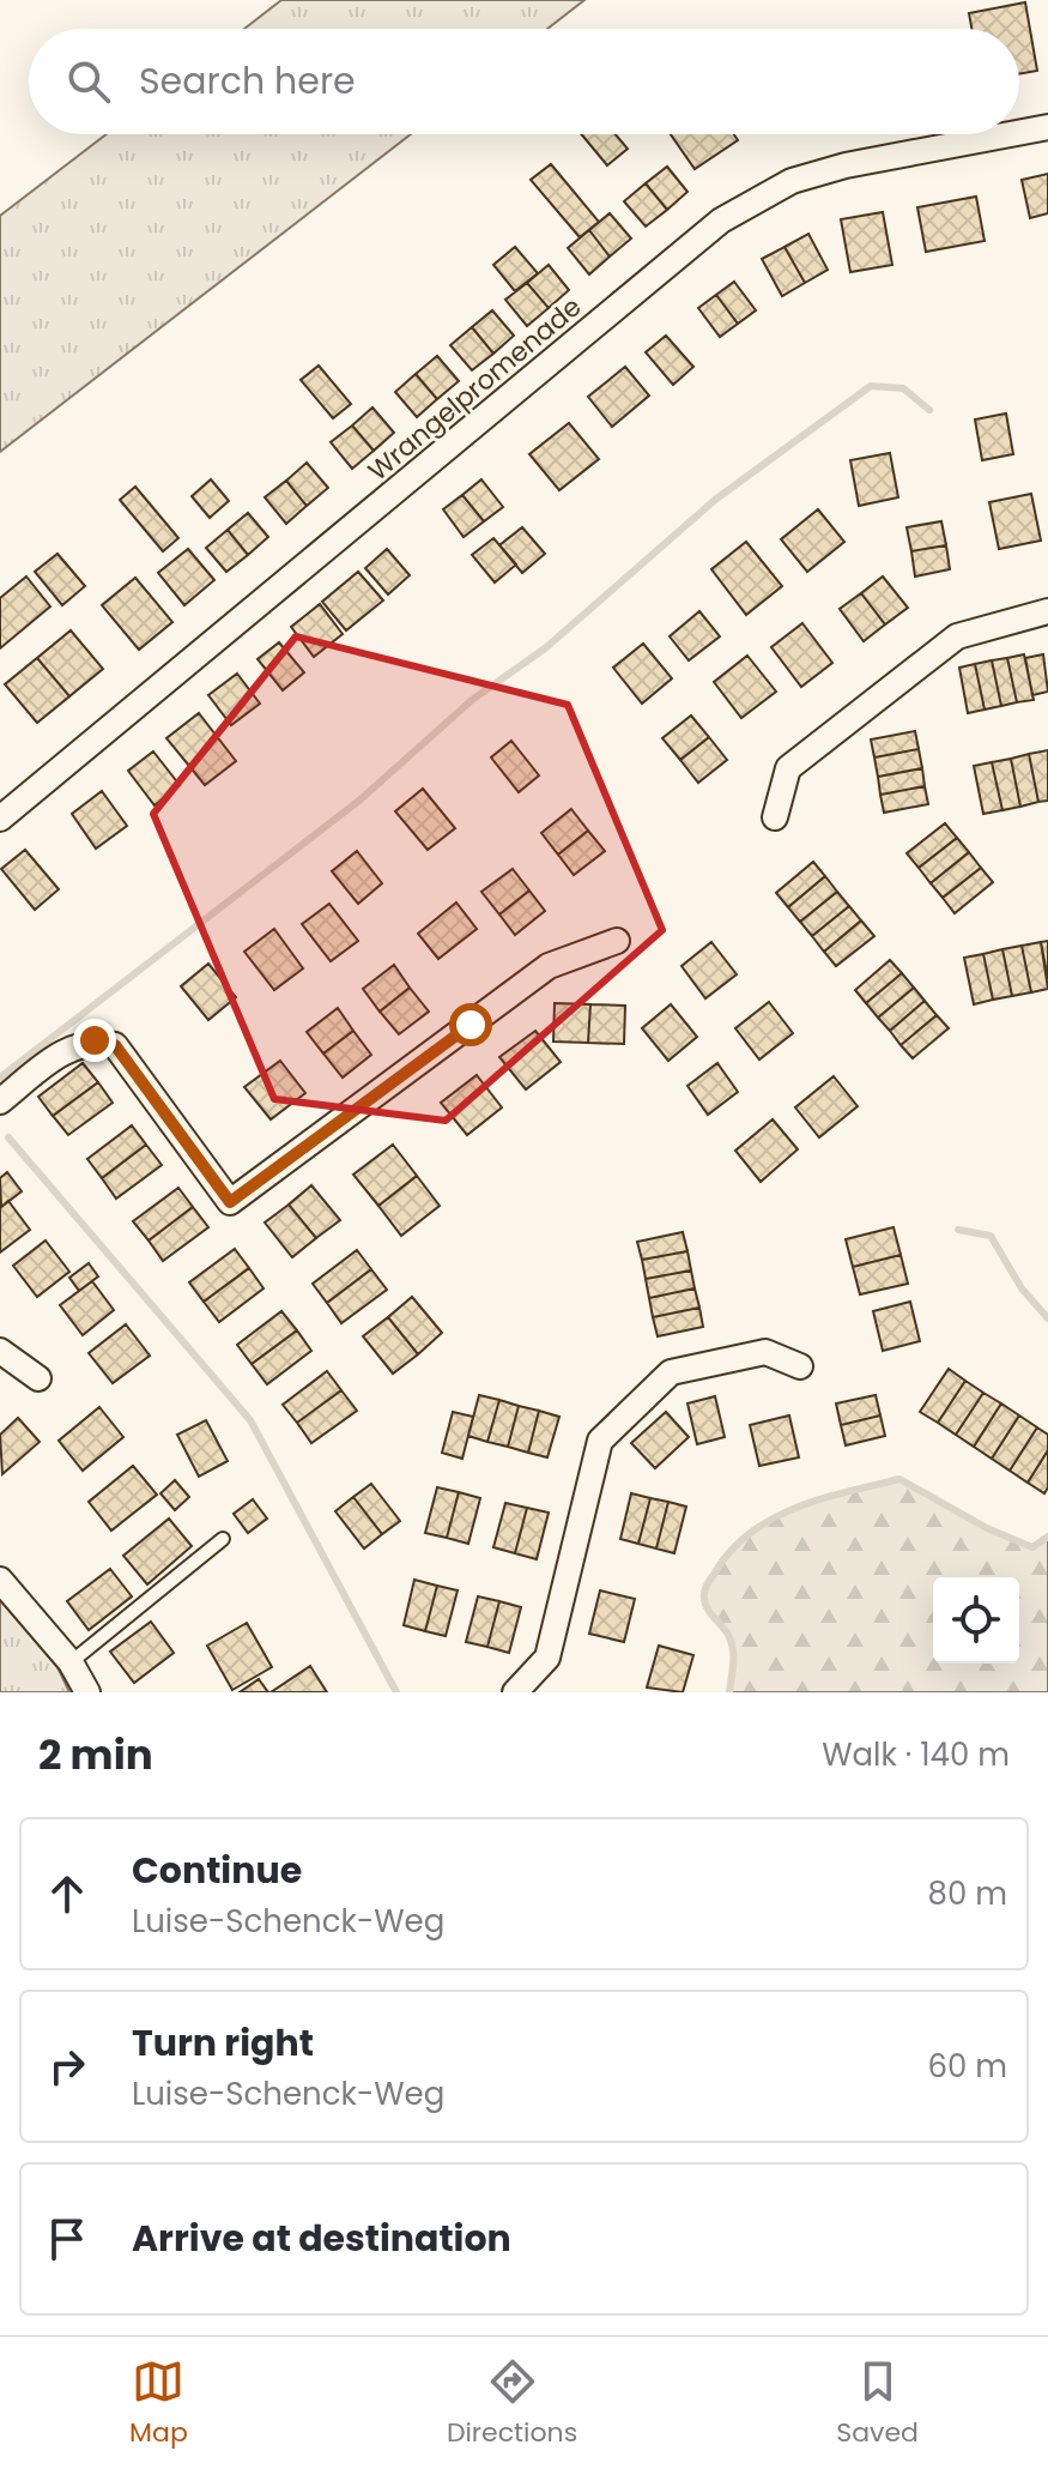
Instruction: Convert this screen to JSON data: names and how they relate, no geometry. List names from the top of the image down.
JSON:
{
  "streets": {
    "street": ["Wrangelpromenade"]
  },
  "page": {
    "search": "Search here",
    "heading": ["2 min", "Walk · 140 m"],
    "list": [
      ["Continue", "Luise-Schenck-Weg", "80 m"],
      ["Turn right", "Luise-Schenck-Weg", "60 m"],
      "Arrive at destination"
    ],
    "nav": ["Map", "Directions", "Saved"]
  }
}
